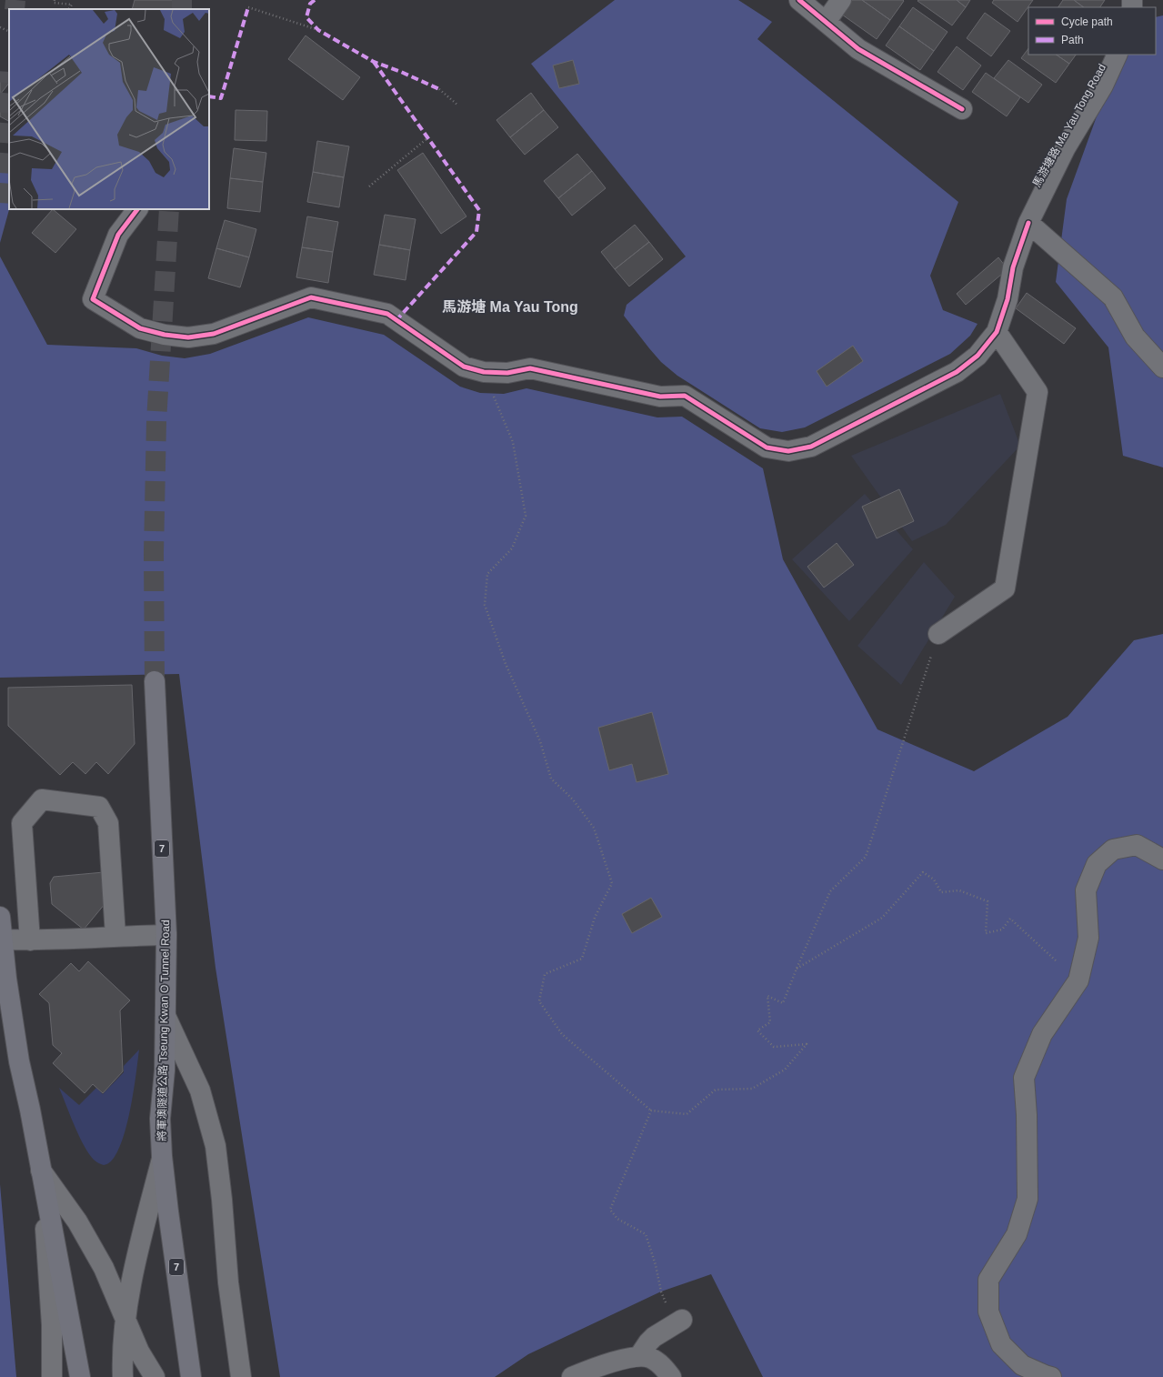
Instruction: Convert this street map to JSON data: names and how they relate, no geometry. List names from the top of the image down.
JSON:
{
  "streets": {
    "highway": ["7", "將軍澳隧道公路 Tseung Kwan O Tunnel Road"],
    "street": ["馬游塘路 Ma Yau Tong Road"]
  },
  "districts": ["馬游塘 Ma Yau Tong"],
  "legend": ["Cycle path", "Path"]
}
